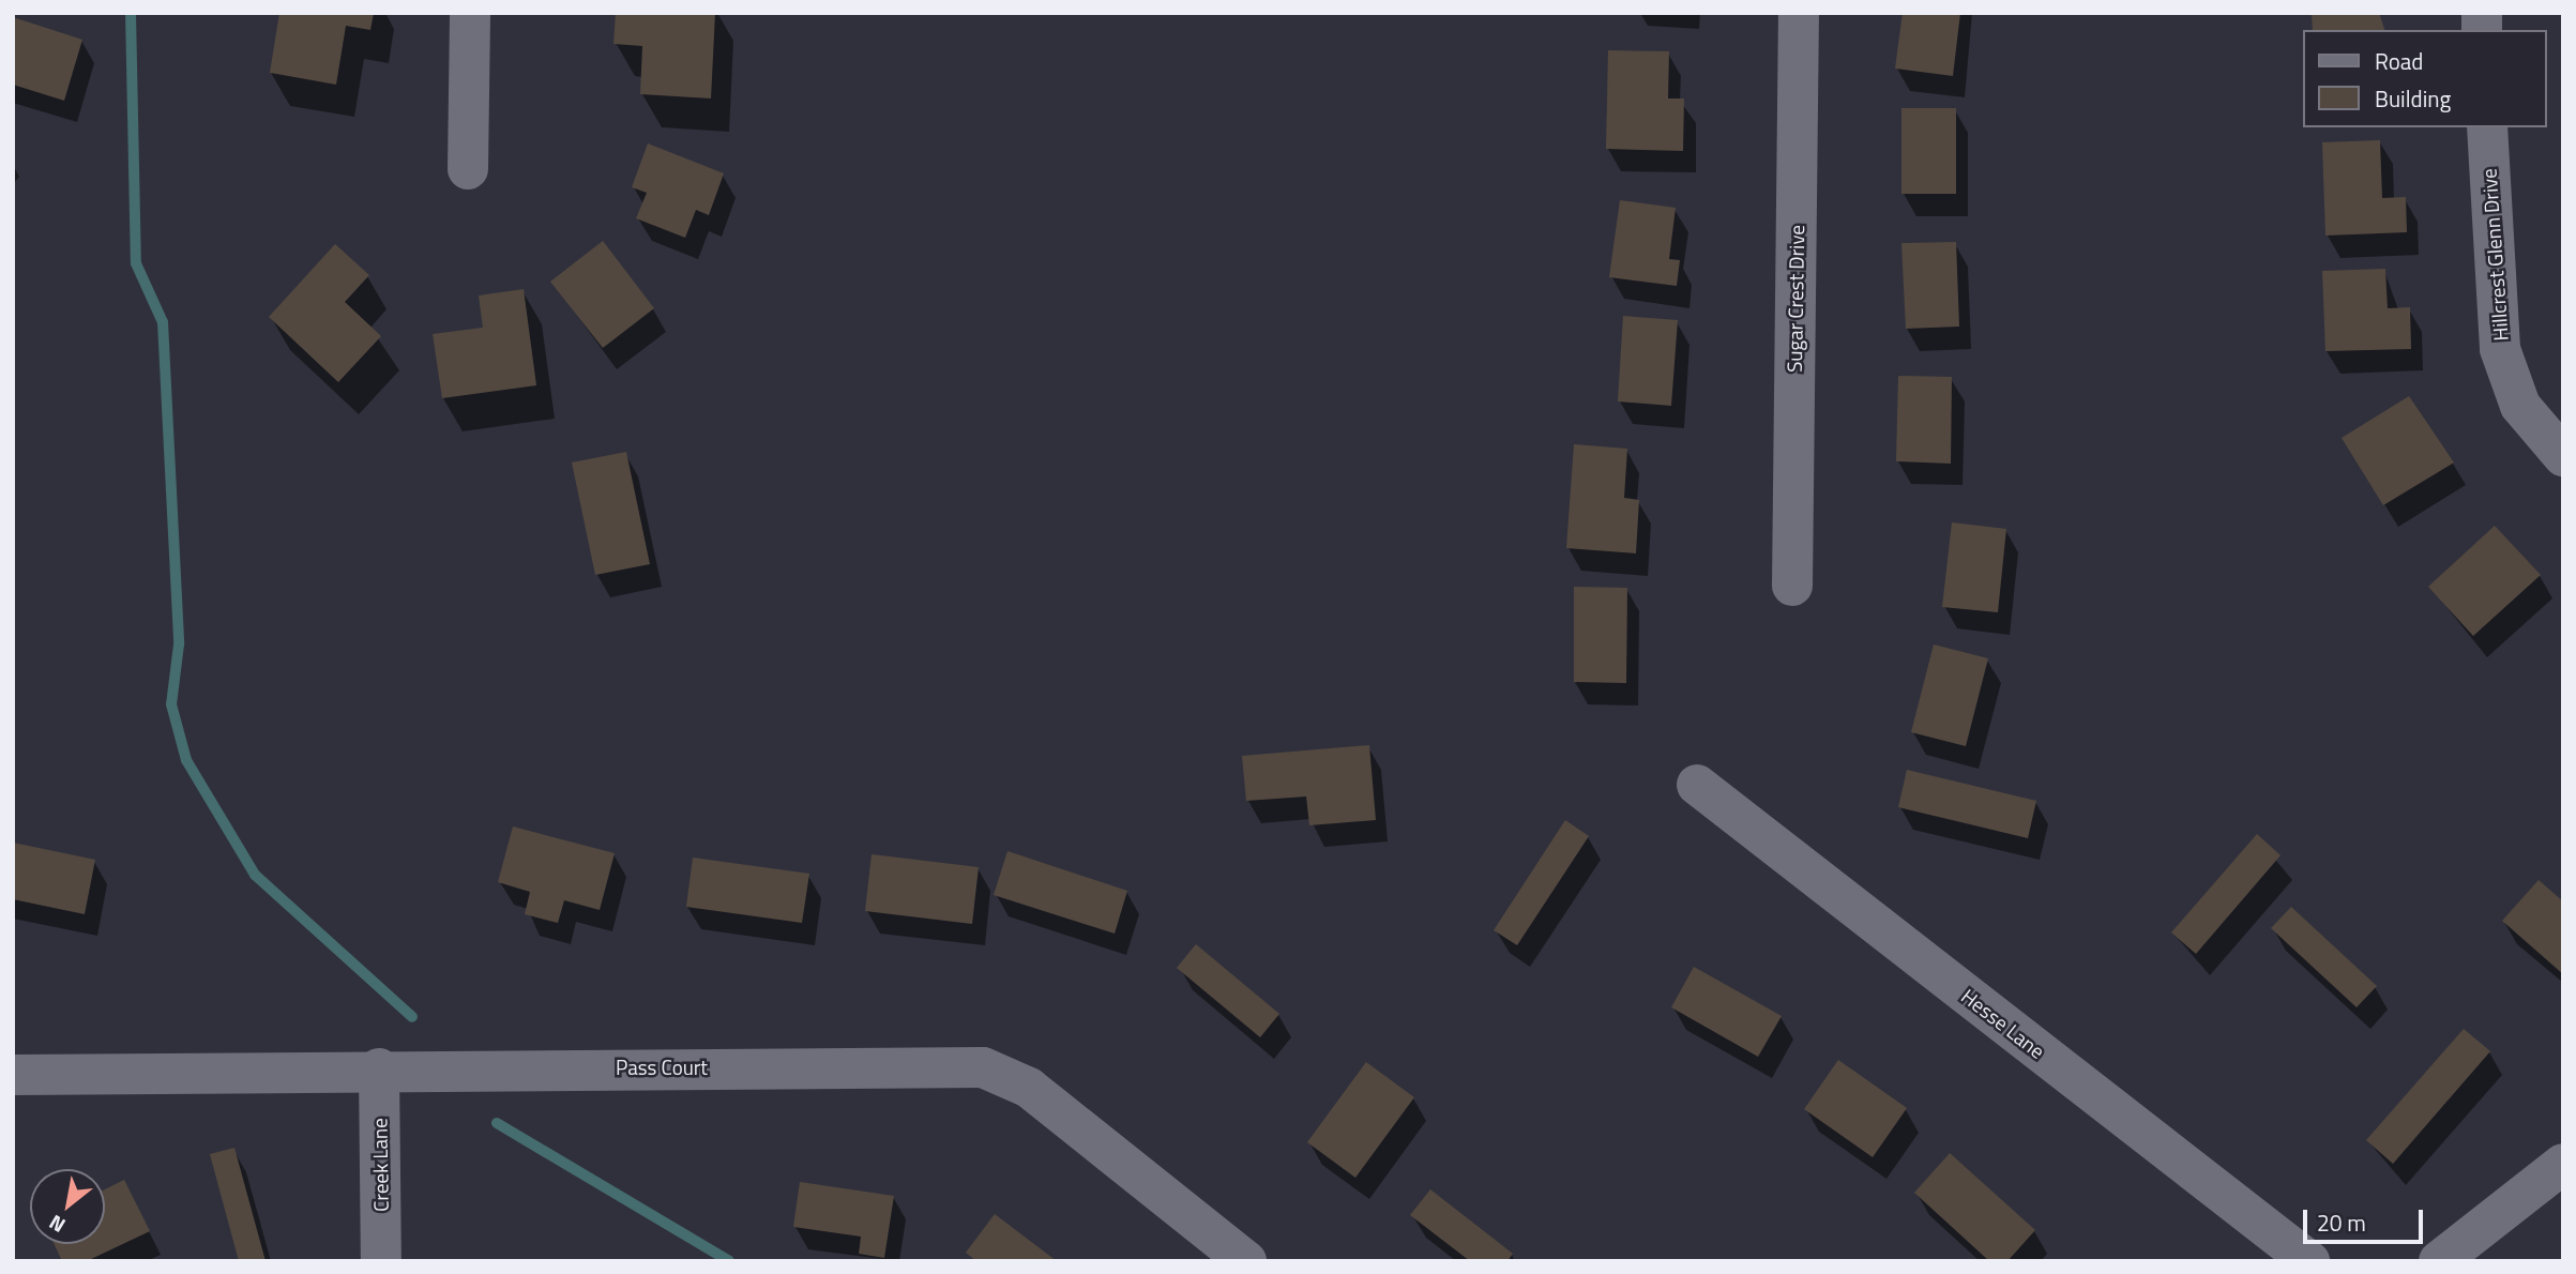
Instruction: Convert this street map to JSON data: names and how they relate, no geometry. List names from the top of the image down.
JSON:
{
  "streets": {
    "street": [
      "Hillcrest Glenn Drive",
      "Sugar Crest Drive",
      "Hesse Lane",
      "Pass Court",
      "Creek Lane"
    ]
  },
  "crossings": [
    ["Pass Court", "Creek Lane"]
  ],
  "legend": ["Road", "Building"],
  "scale_bar": "20 m",
  "north": "bottom left"
}
